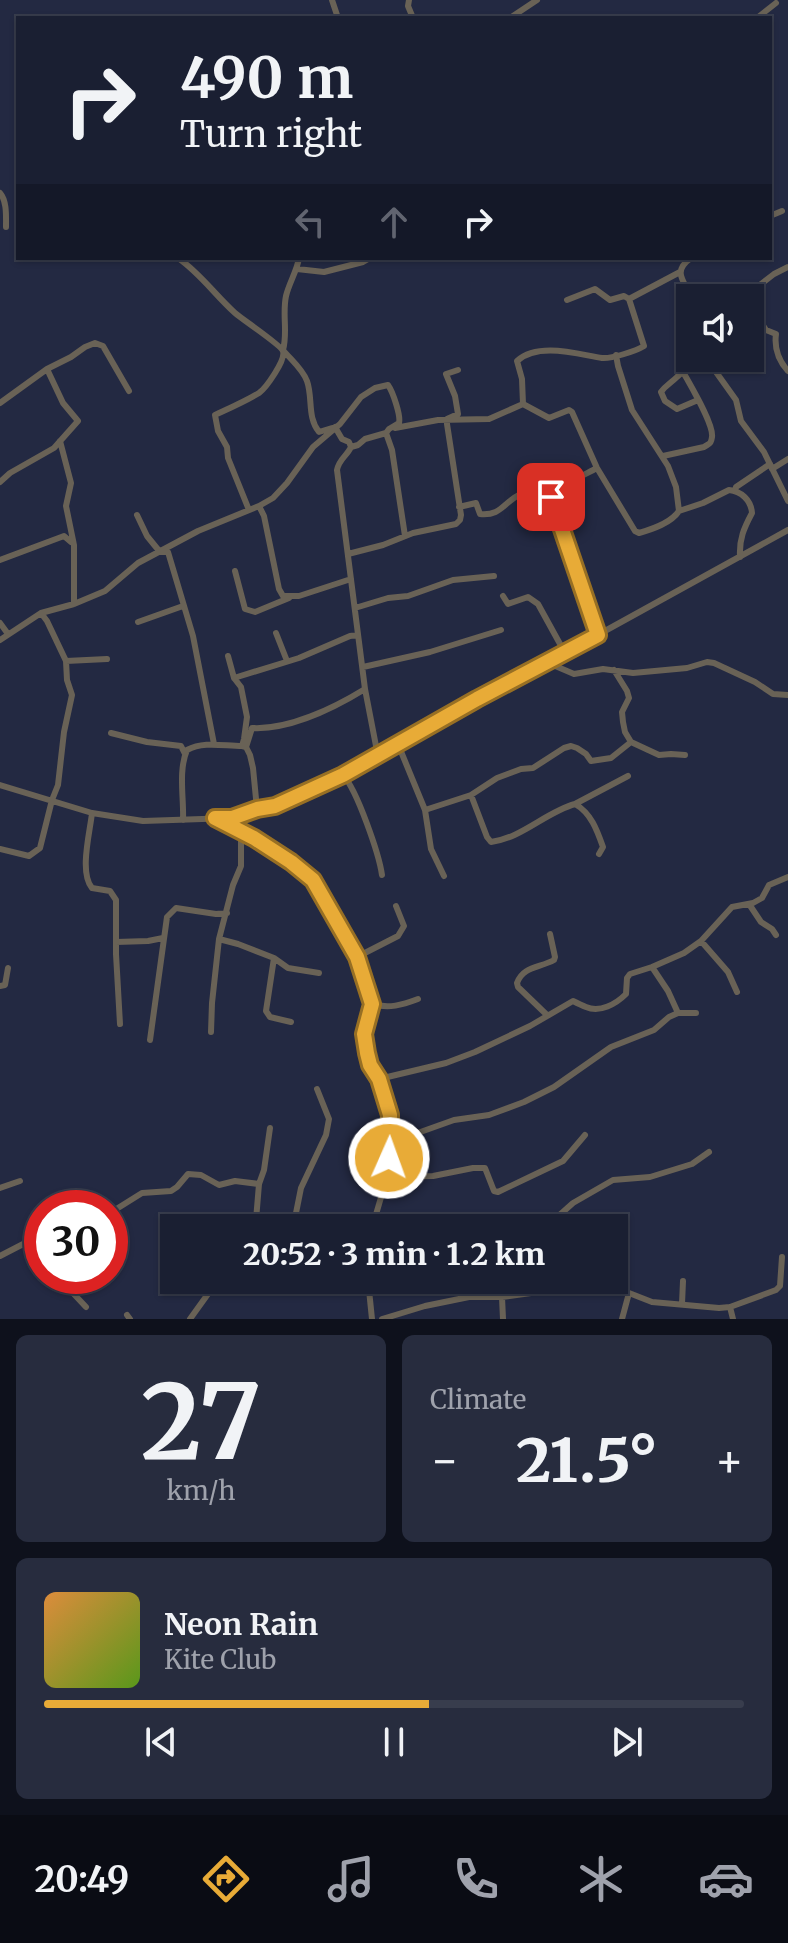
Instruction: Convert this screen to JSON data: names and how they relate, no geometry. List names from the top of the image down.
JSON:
{
  "page": {
    "turn": ["490 m", "Turn right"],
    "limit": "30",
    "trip": "20:52 · 3 min · 1.2 km",
    "tile": [
      ["27", "km/h"],
      "Climate"
    ],
    "heat": ["−", "21.5°", "+"],
    "song": ["Neon Rain", "Kite Club"],
    "tabs": "20:49"
  }
}
